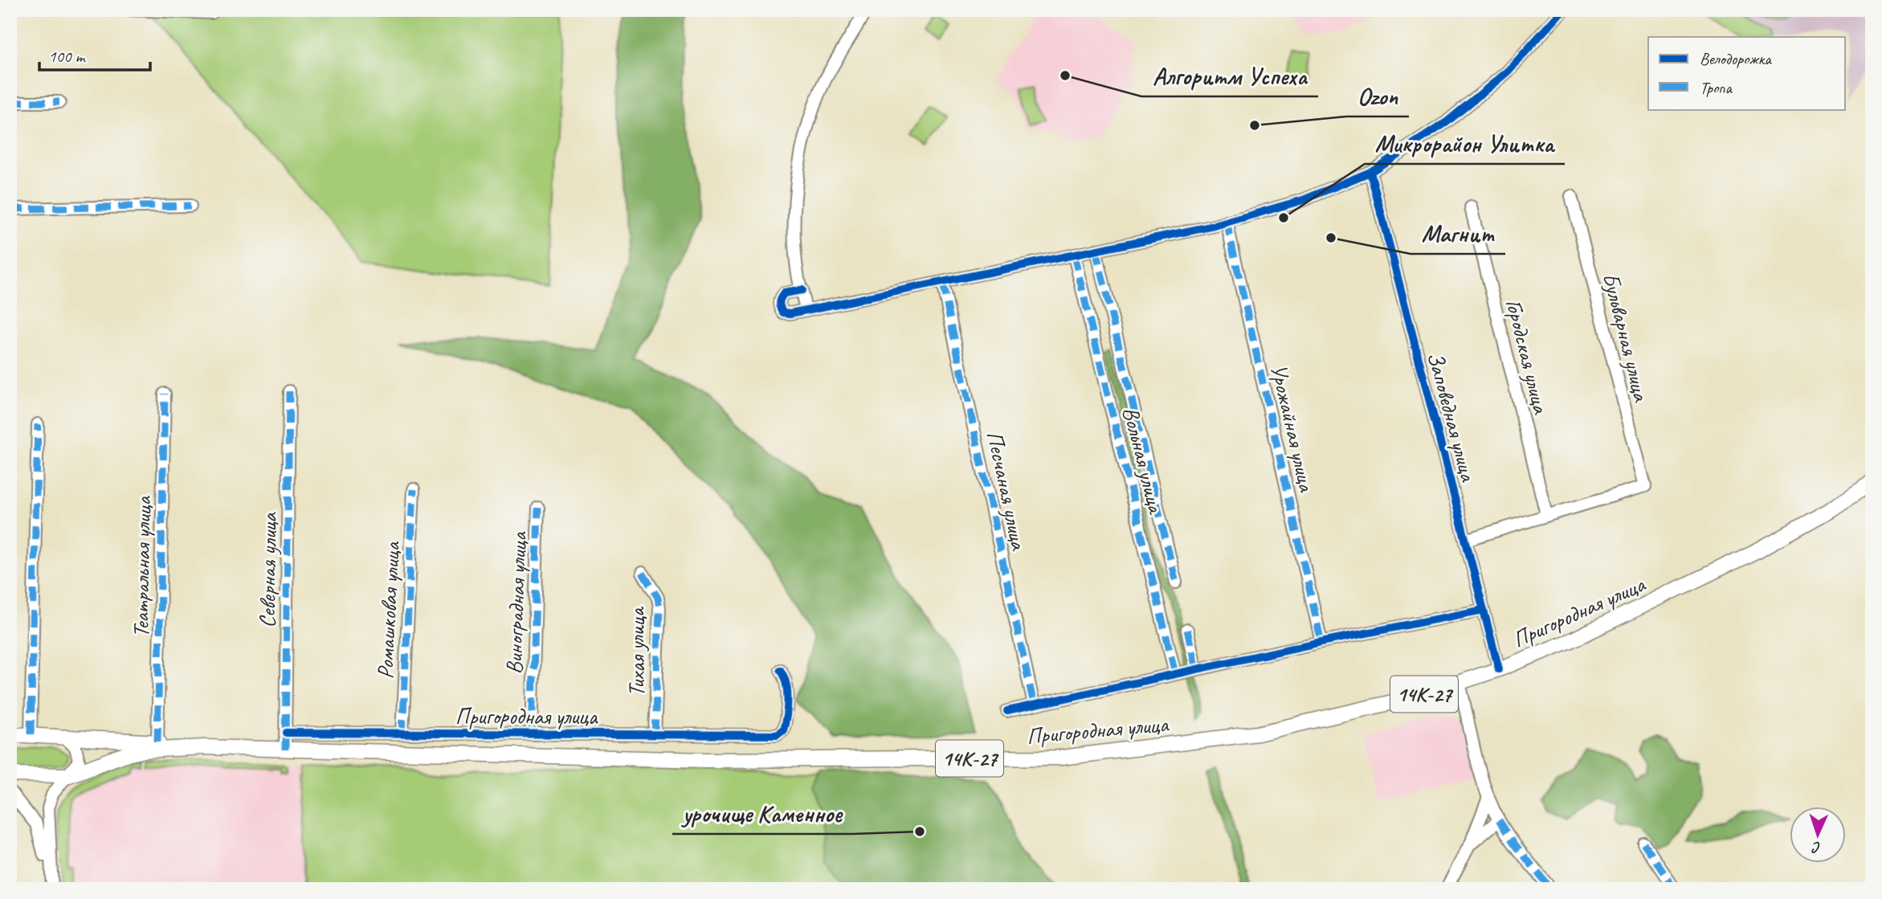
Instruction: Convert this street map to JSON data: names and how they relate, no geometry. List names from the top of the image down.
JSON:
{
  "streets": {
    "main road": ["Пригородная улица", "14К-27"],
    "street": [
      "Бульварная улица",
      "Городская улица",
      "Заповедная улица",
      "Урожайная улица",
      "Вольная улица",
      "Песчаная улица",
      "Театральная улица",
      "Северная улица",
      "Виноградная улица",
      "Ромашковая улица",
      "Тихая улица"
    ]
  },
  "crossings": [
    ["Бульварная улица", "Городская улица"],
    ["Заповедная улица", "Пригородная улица"],
    ["Театральная улица", "Пригородная улица"],
    ["Северная улица", "Пригородная улица"],
    ["Виноградная улица", "Пригородная улица"],
    ["Ромашковая улица", "Пригородная улица"],
    ["Пригородная улица", "Тихая улица"]
  ],
  "places": [
    "Алгоритм Успеха",
    "Ozon",
    "Микрорайон Улитка",
    "Магнит",
    "урочище Каменное"
  ],
  "legend": ["Велодорожка", "Тропа"],
  "scale_bar": "100 m",
  "north": "bottom"
}
